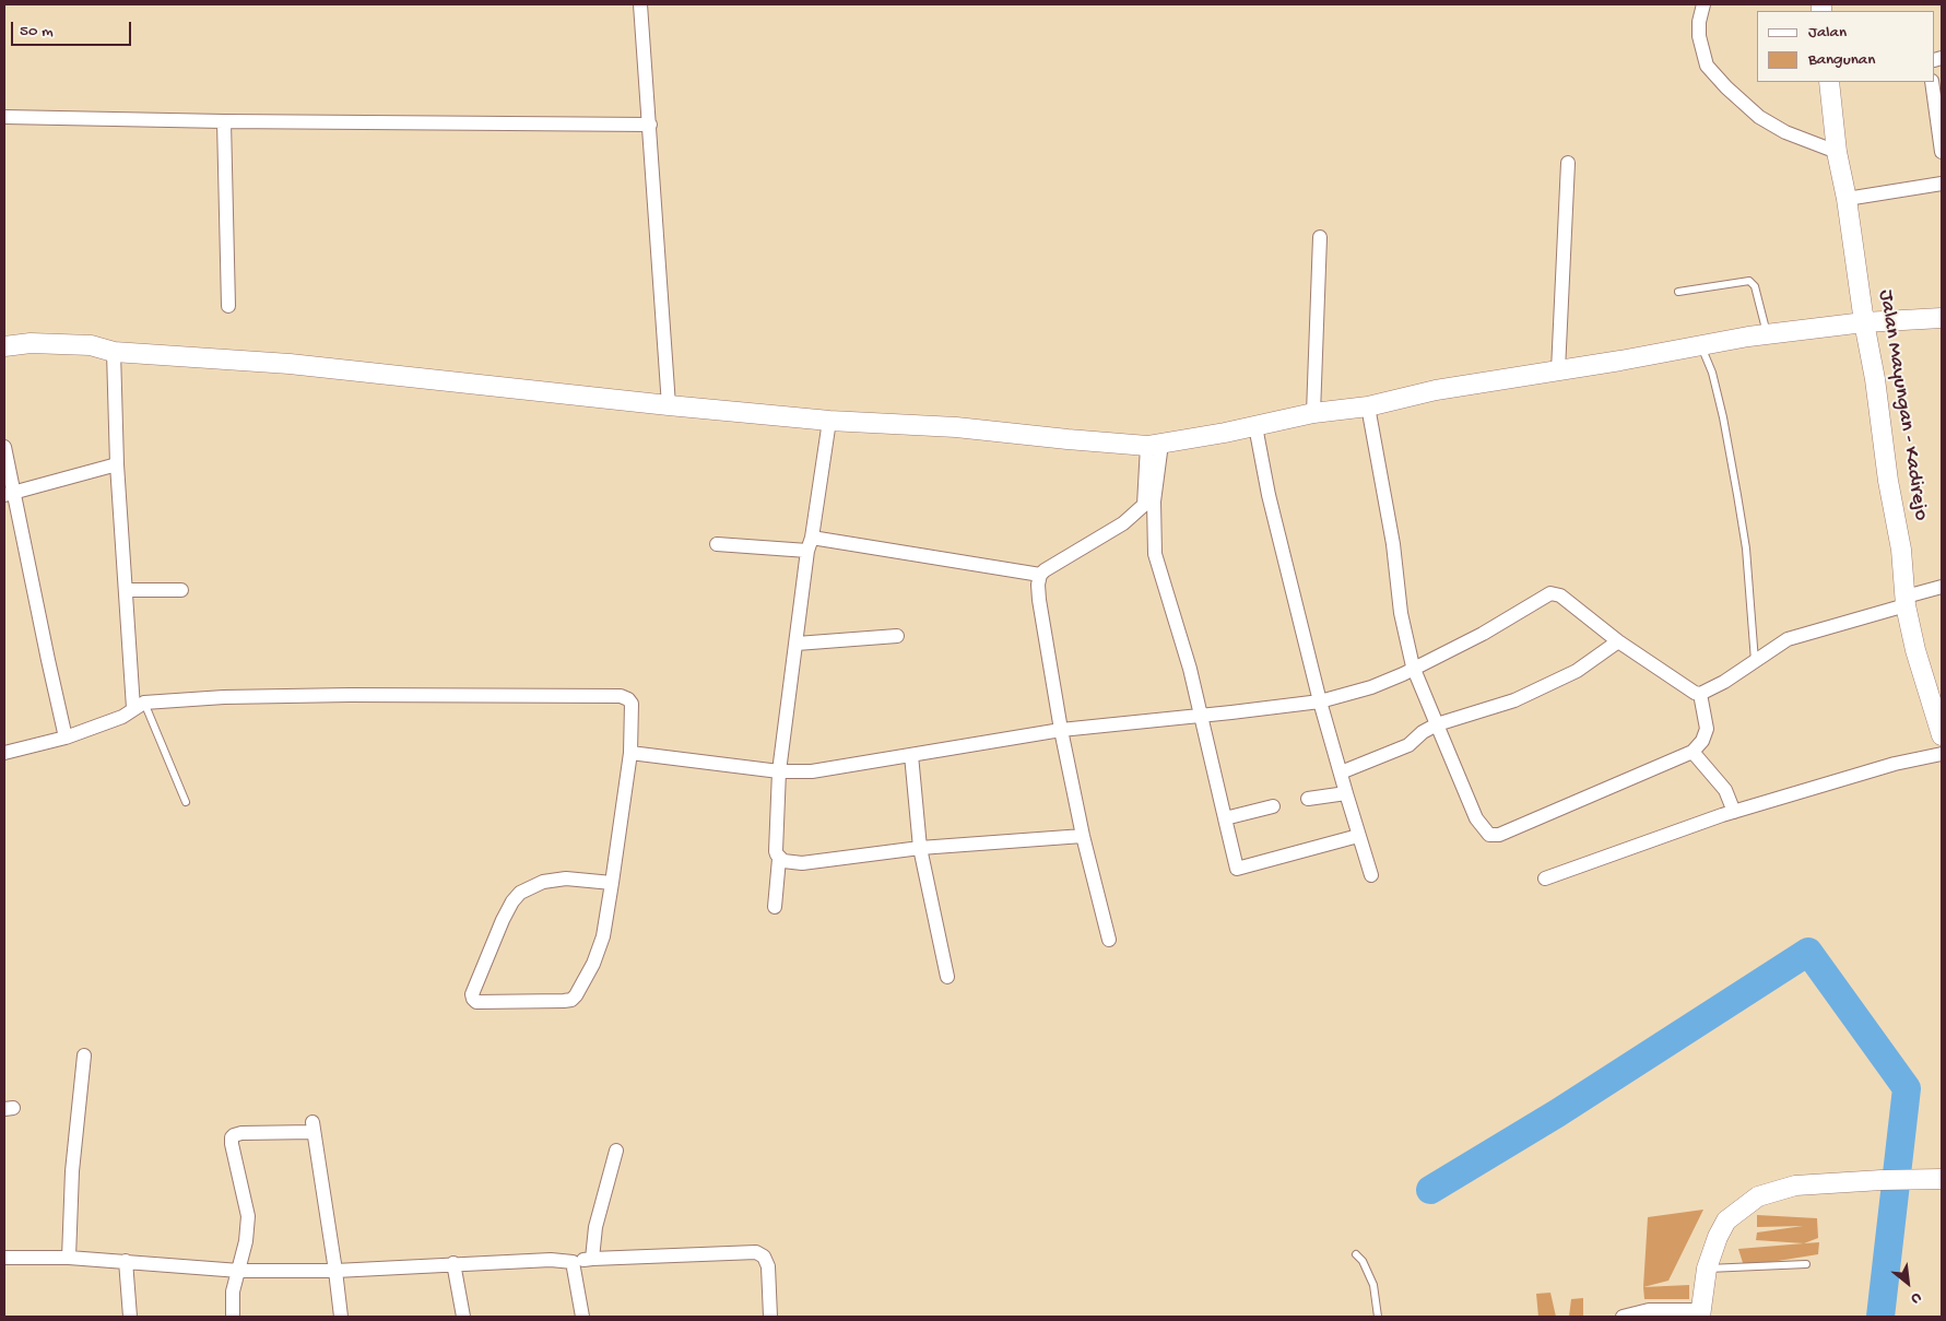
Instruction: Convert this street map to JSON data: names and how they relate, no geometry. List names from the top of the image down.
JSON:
{
  "streets": {
    "street": ["Jalan Mayungan - Kadirejo"]
  },
  "legend": ["Jalan", "Bangunan"],
  "scale_bar": "50 m",
  "north": "bottom right"
}
